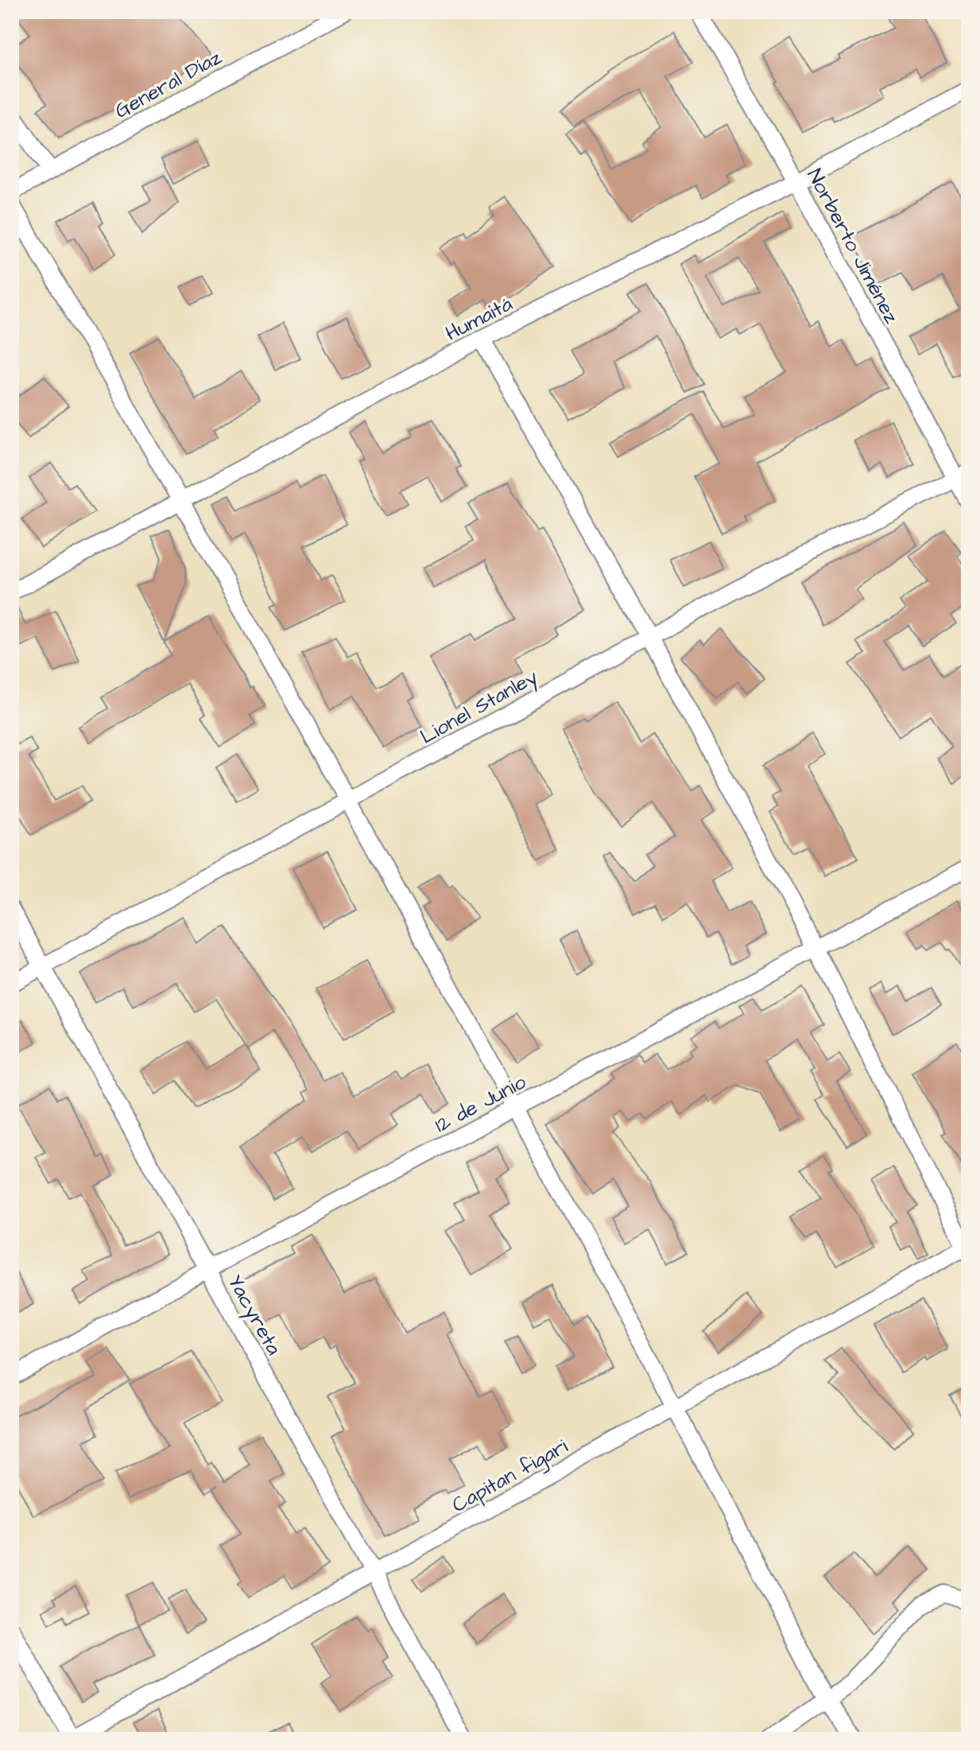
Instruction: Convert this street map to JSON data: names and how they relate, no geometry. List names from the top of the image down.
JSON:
{
  "streets": {
    "street": [
      "General Díaz",
      "Norberto Jiménez",
      "Humaitá",
      "Lionel Stanley",
      "12 de Junio",
      "Yacyreta",
      "Capitan figari"
    ]
  },
  "crossings": [
    ["Norberto Jiménez", "Humaitá"],
    ["Norberto Jiménez", "Lionel Stanley"],
    ["Lionel Stanley", "Yacyreta"],
    ["12 de Junio", "Yacyreta"],
    ["Yacyreta", "Capitan figari"]
  ]
}
